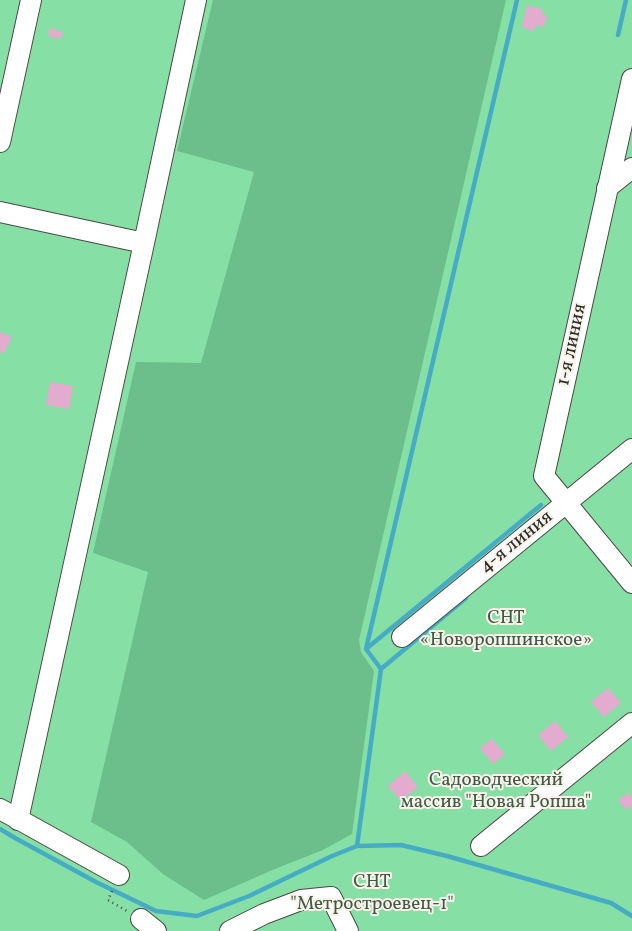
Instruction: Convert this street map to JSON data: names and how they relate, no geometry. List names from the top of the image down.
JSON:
{
  "streets": {
    "street": ["1-я линия", "4-я линия"]
  },
  "crossings": [
    ["1-я линия", "4-я линия"]
  ],
  "parks": ["СНТ «Новоропшинское»", "Садоводческий массив \"Новая Ропша\"", "СНТ \"Метростроевец-1\""]
}
